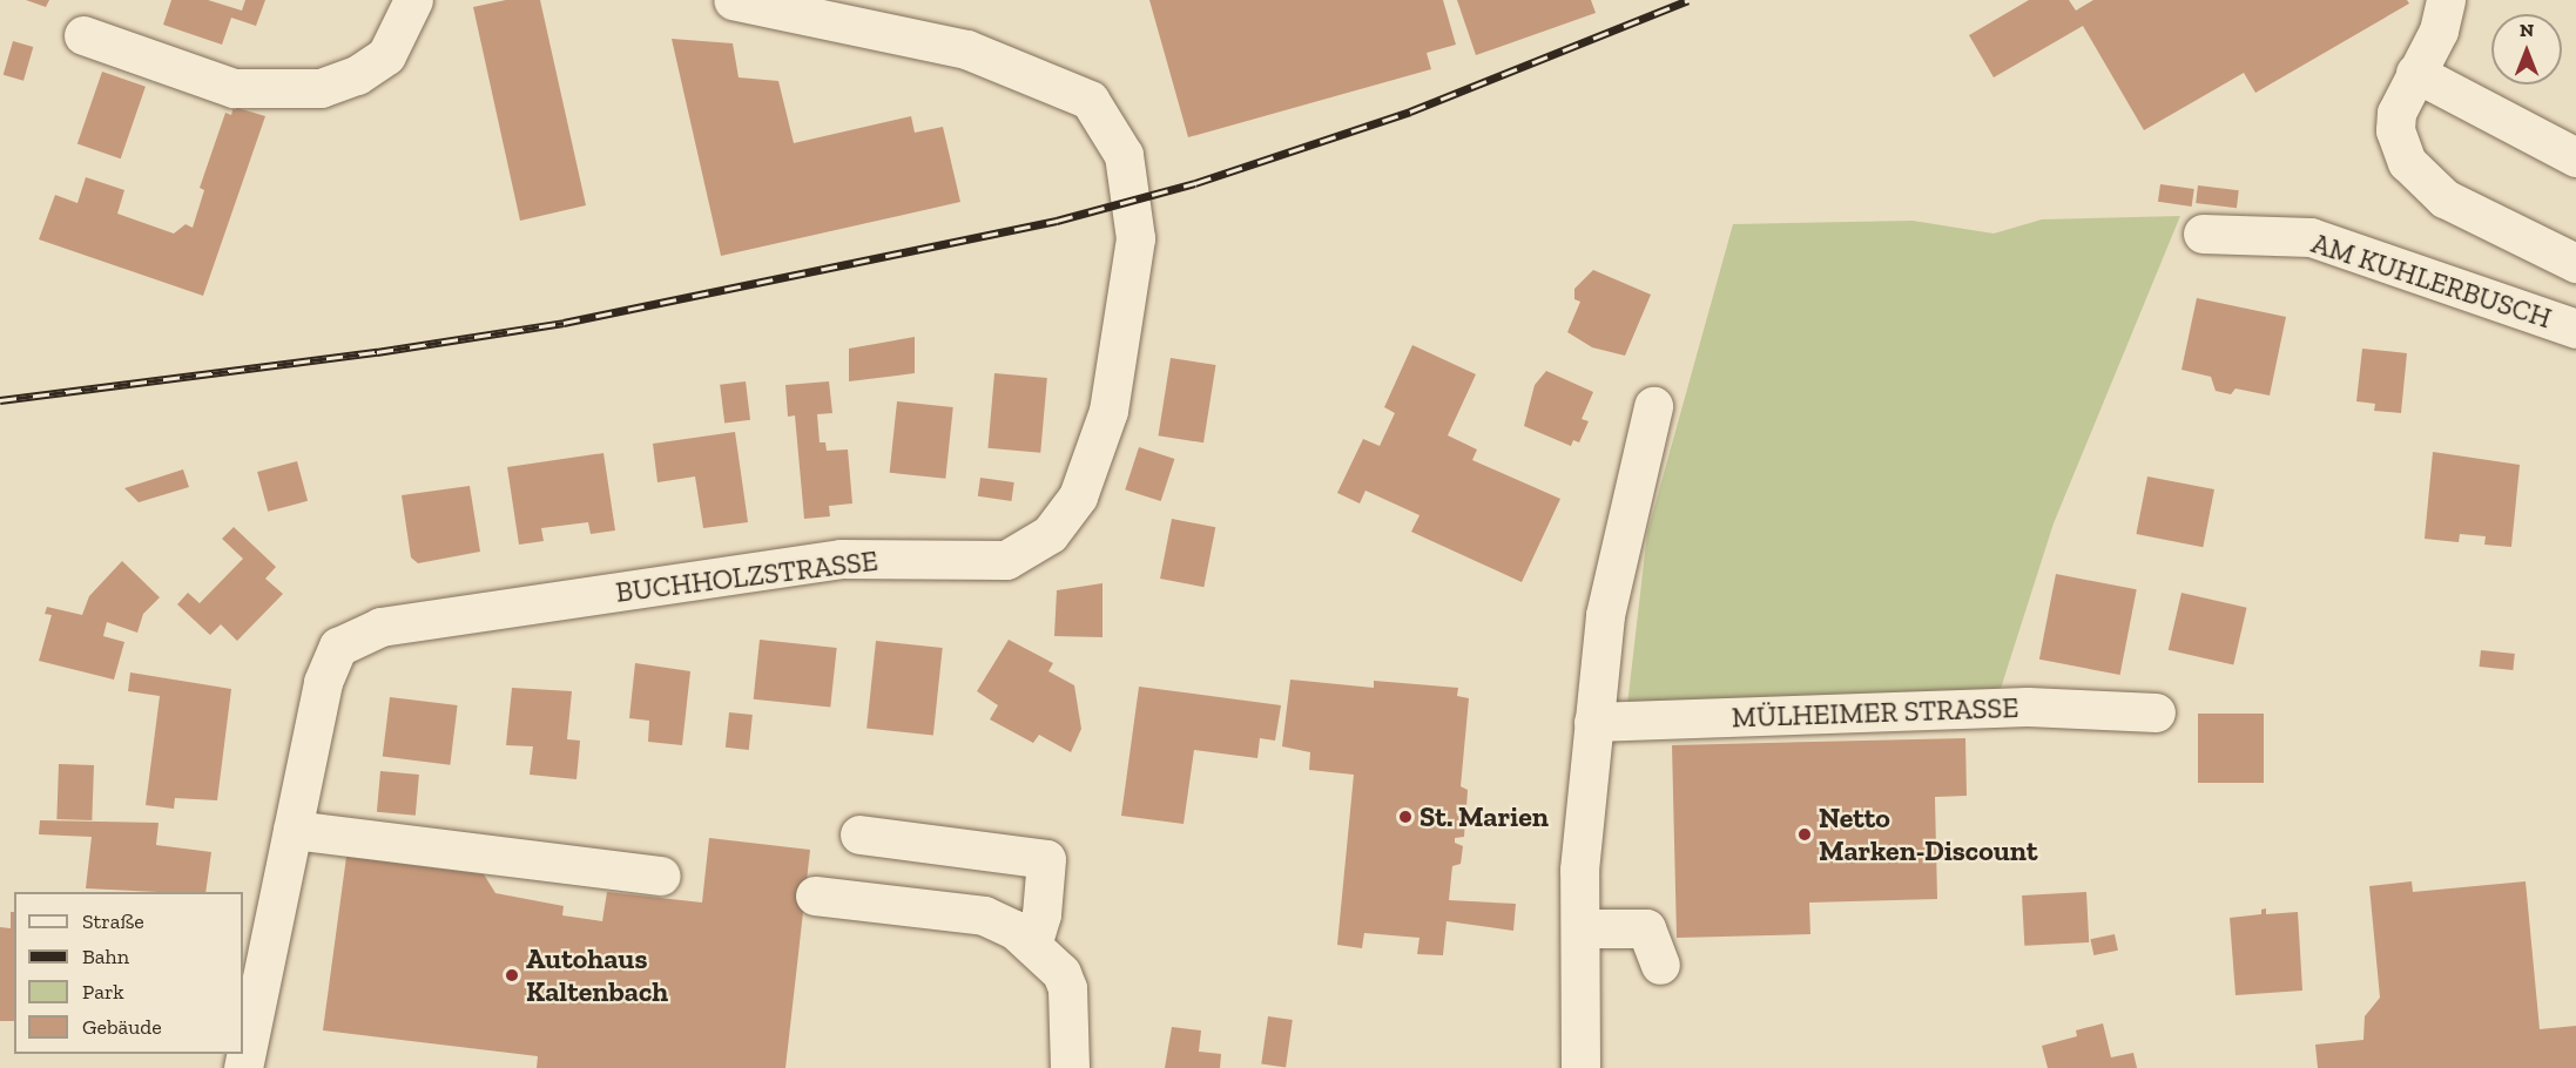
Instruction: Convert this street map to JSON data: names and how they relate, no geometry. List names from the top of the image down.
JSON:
{
  "streets": {
    "street": ["AM KUHLERBUSCH", "BUCHHOLZSTRASSE", "MÜLHEIMER STRASSE"]
  },
  "places": ["St. Marien", "Netto Marken-Discount", "Autohaus Kaltenbach"],
  "legend": [
    "Straße",
    "Bahn",
    "Park",
    "Gebäude"
  ],
  "north": "top"
}
